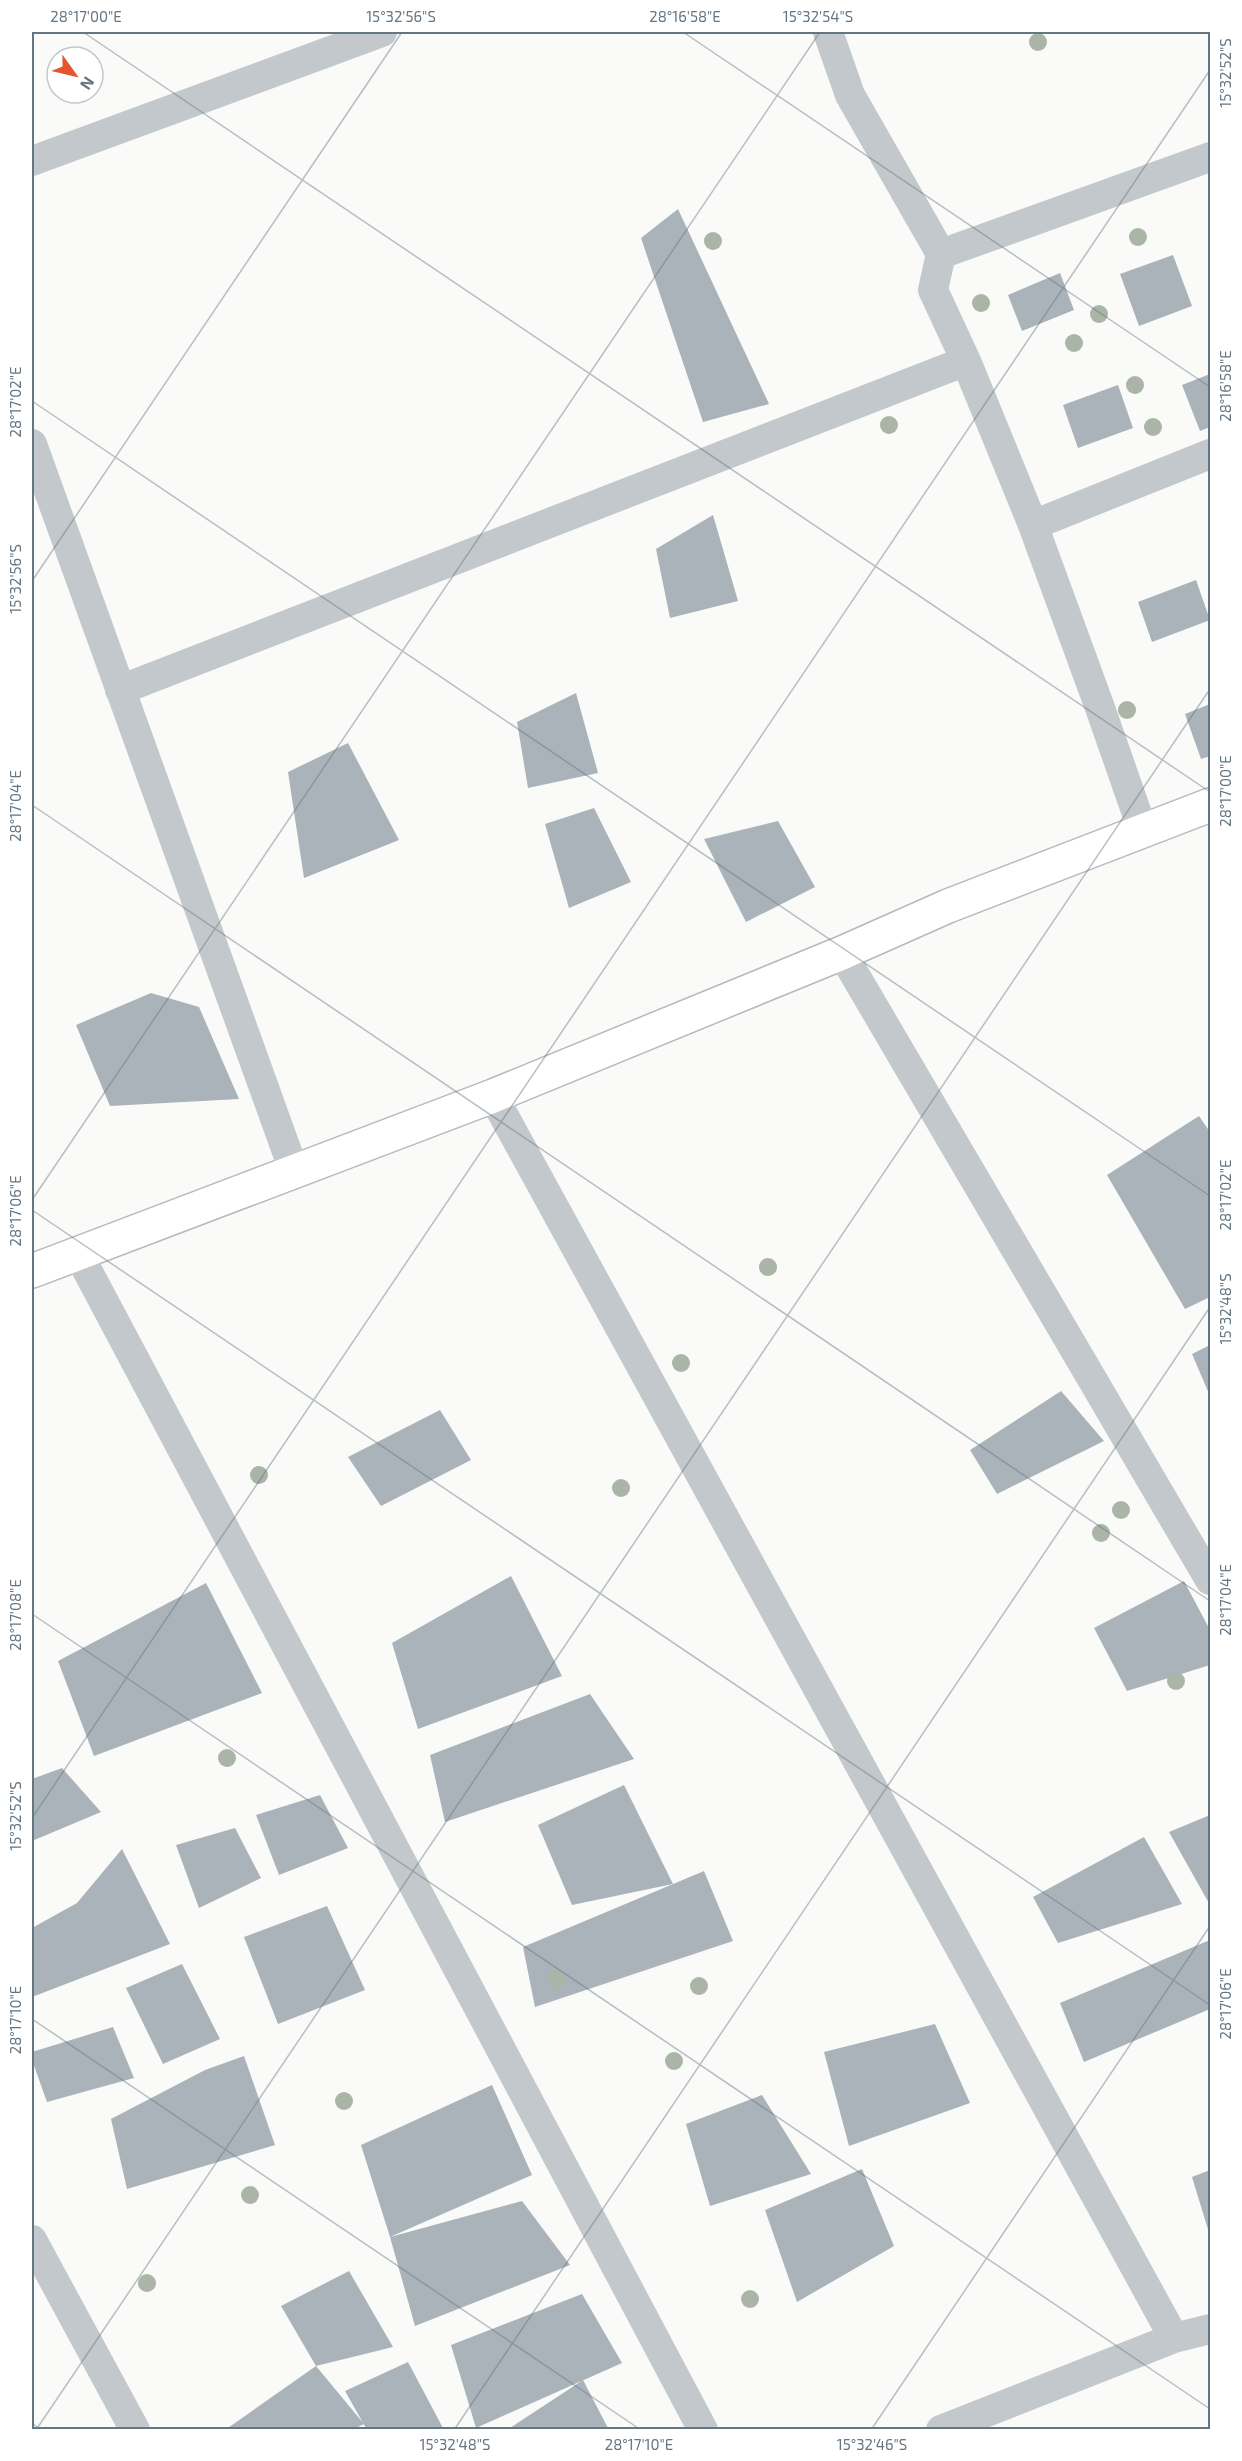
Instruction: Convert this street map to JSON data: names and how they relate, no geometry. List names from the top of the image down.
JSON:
{
  "north": "bottom right",
  "coordinates": [
    "28°17'00\"E",
    "15°32'56\"S",
    "28°16'58\"E",
    "15°32'54\"S",
    "15°32'52\"S",
    "28°17'02\"E",
    "28°17'04\"E",
    "28°17'06\"E",
    "15°32'48\"S",
    "28°17'08\"E",
    "28°17'10\"E",
    "15°32'46\"S"
  ]
}
